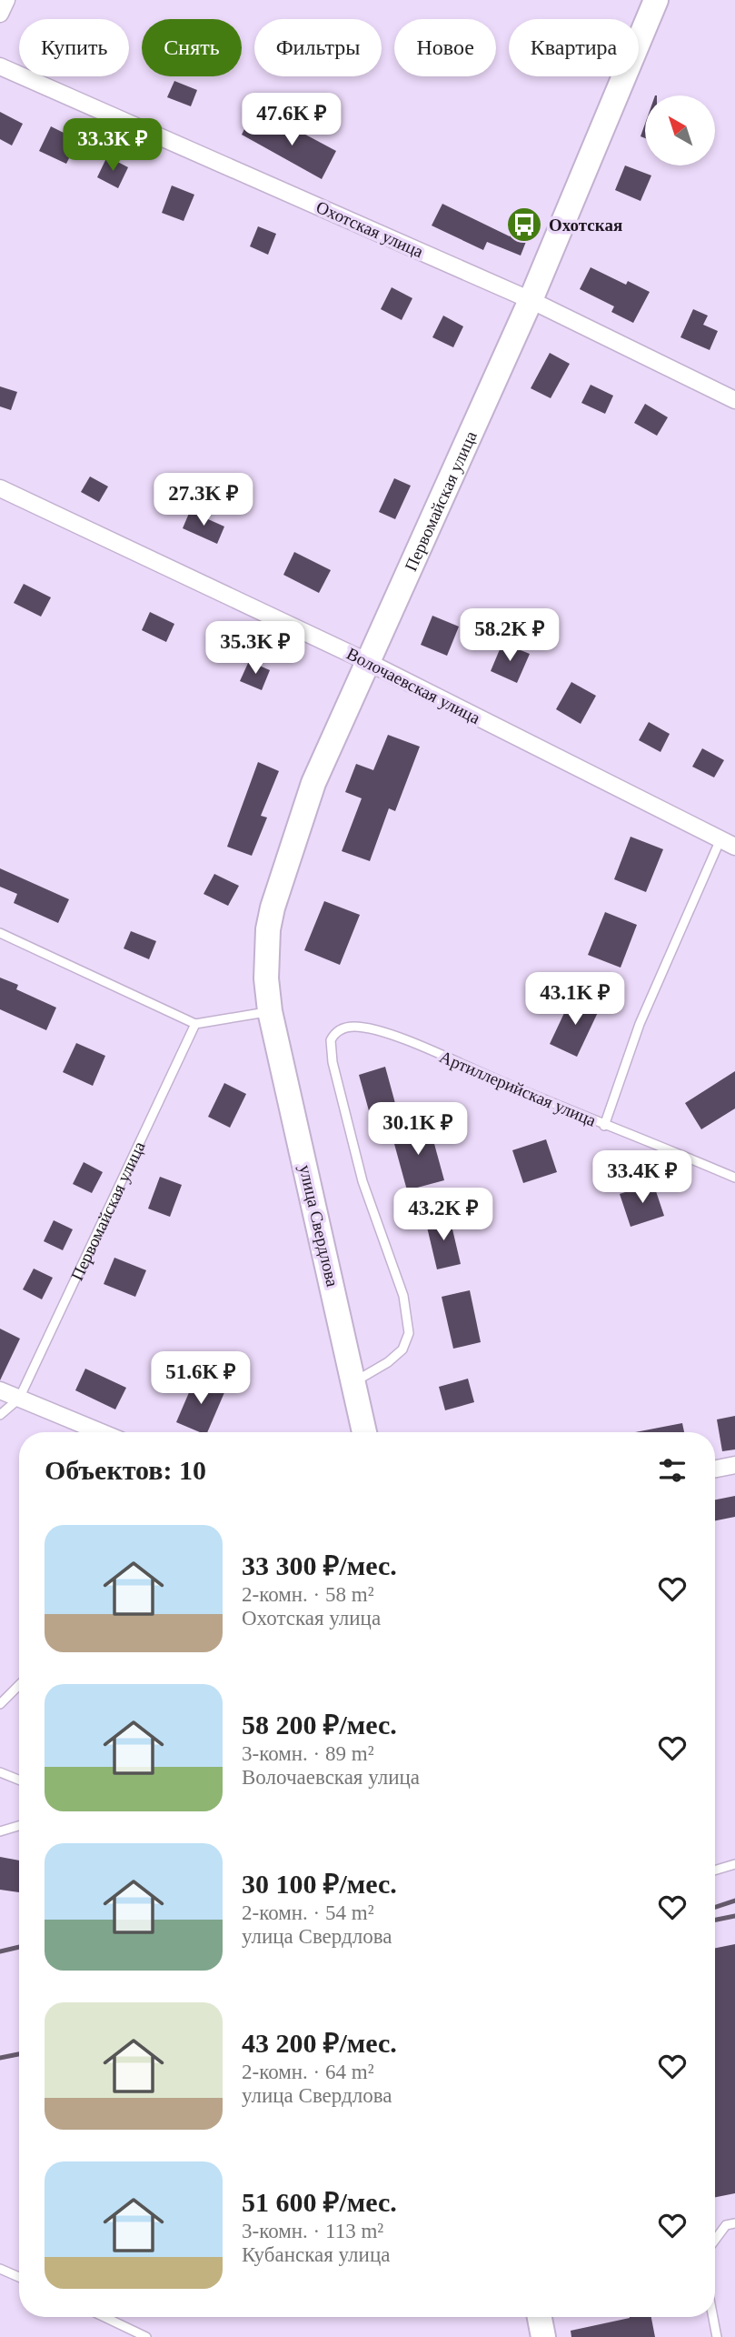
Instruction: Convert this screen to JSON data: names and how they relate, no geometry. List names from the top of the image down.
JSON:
{
  "streets": {
    "main road": ["Первомайская улица", "улица Свердлова"],
    "street": ["Охотская улица", "Волочаевская улица"],
    "lane": ["Артиллерийская улица"]
  },
  "crossings": [
    ["Охотская улица", "Первомайская улица"],
    ["Первомайская улица", "Волочаевская улица"],
    ["Первомайская улица", "улица Свердлова"],
    ["Волочаевская улица", "Артиллерийская улица"],
    ["Артиллерийская улица", "улица Свердлова"]
  ],
  "places": {
    "bus stop": ["Охотская"]
  },
  "north": "top left",
  "page": {
    "chip": [
      "Купить",
      "Снять",
      "Фильтры",
      "Новое",
      "Квартира"
    ],
    "price": [
      "47.6K ₽",
      "33.3K ₽",
      "27.3K ₽",
      "58.2K ₽",
      "35.3K ₽",
      "43.1K ₽",
      "30.1K ₽",
      "33.4K ₽",
      "43.2K ₽",
      "51.6K ₽"
    ],
    "heading": "Объектов: 10",
    "list": [
      {
        "name": "33 300 ₽/мес.",
        "note": "2-комн. · 58 m² · Охотская улица"
      },
      {
        "name": "58 200 ₽/мес.",
        "note": "3-комн. · 89 m² · Волочаевская улица"
      },
      {
        "name": "30 100 ₽/мес.",
        "note": "2-комн. · 54 m² · улица Свердлова"
      },
      {
        "name": "43 200 ₽/мес.",
        "note": "2-комн. · 64 m² · улица Свердлова"
      },
      {
        "name": "51 600 ₽/мес.",
        "note": "3-комн. · 113 m² · Кубанская улица"
      }
    ]
  }
}
